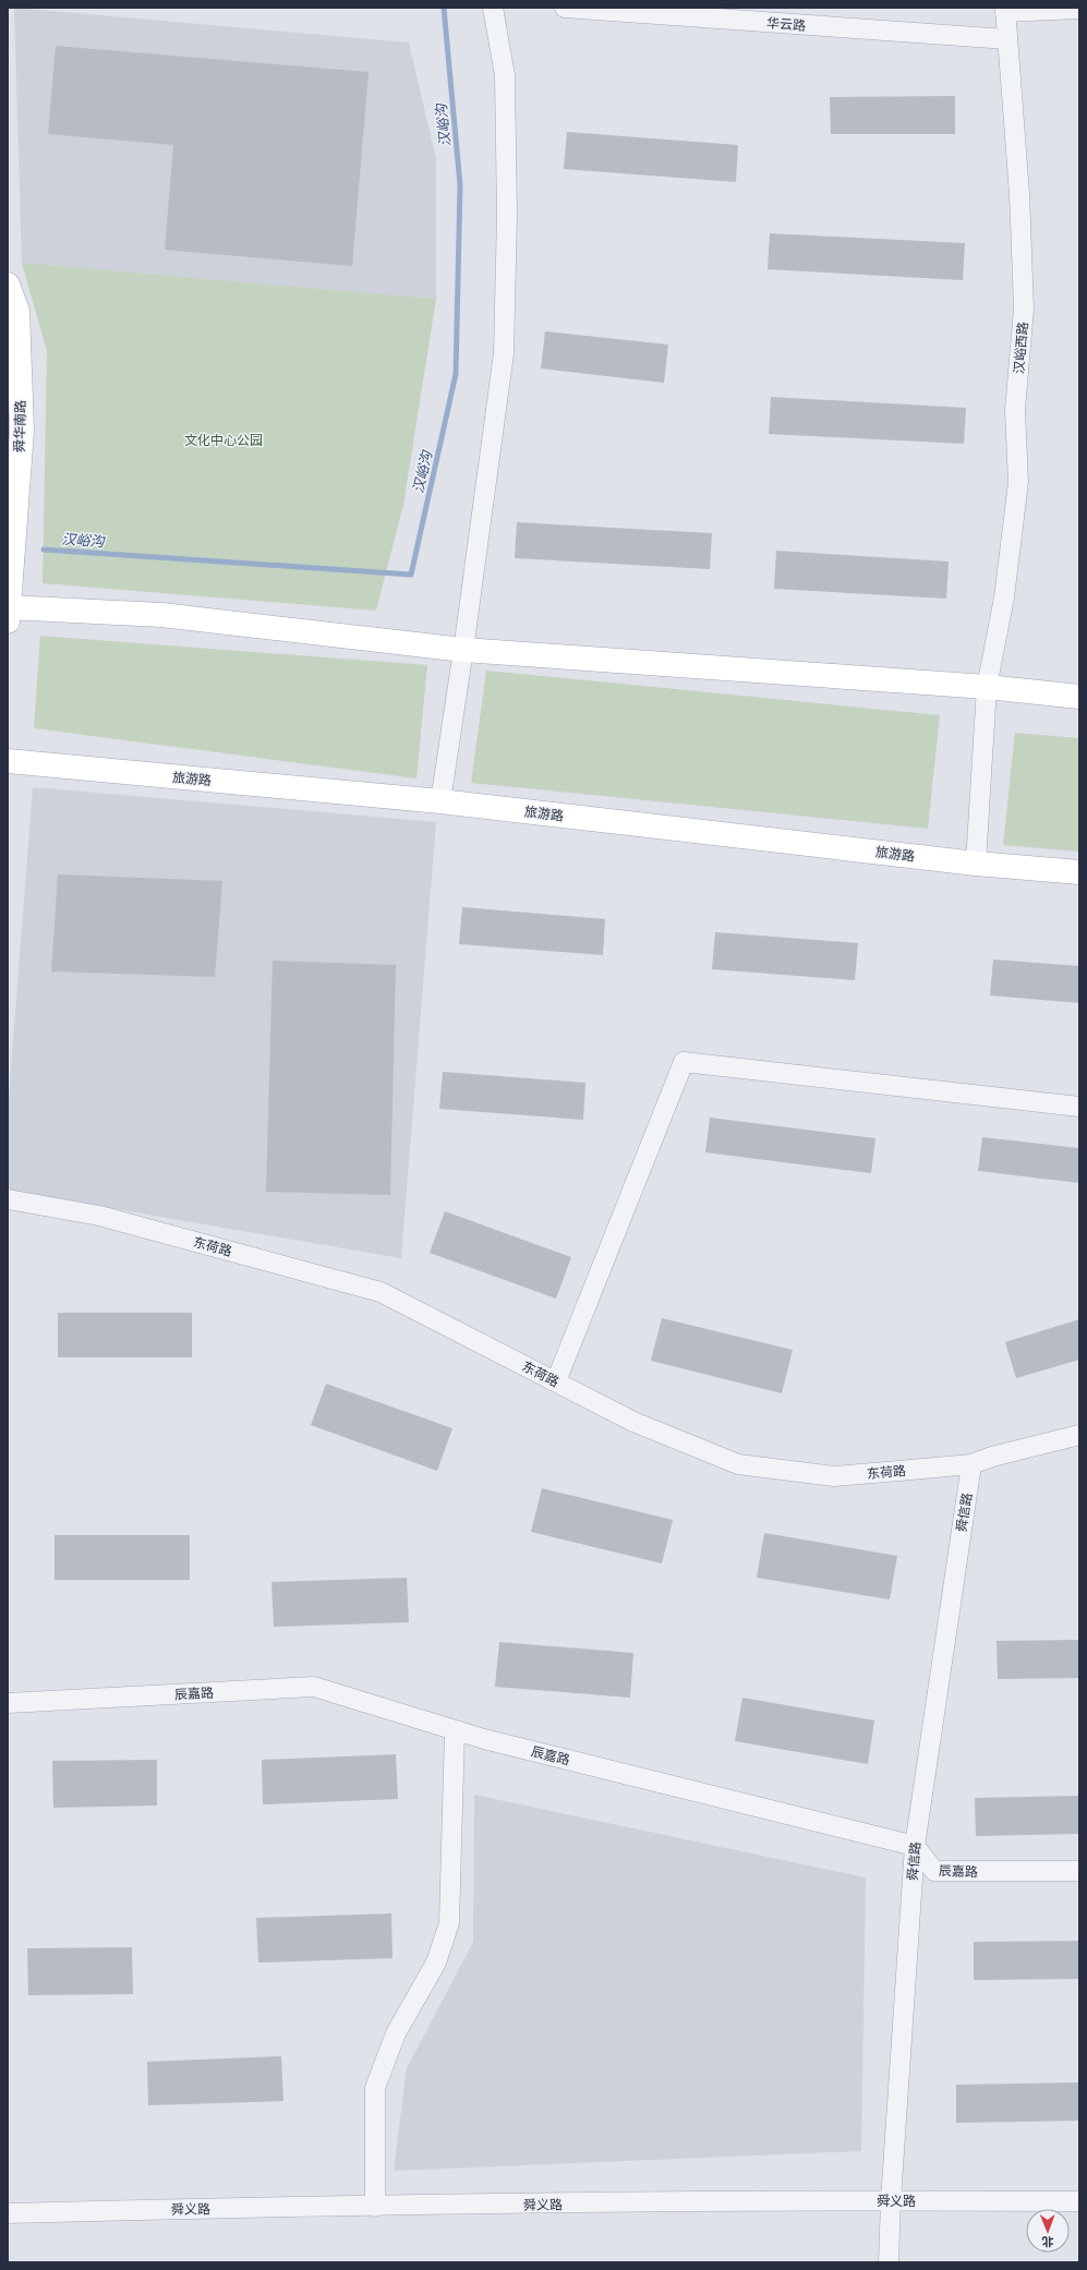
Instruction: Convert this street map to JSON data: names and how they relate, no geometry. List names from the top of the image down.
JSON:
{
  "streets": {
    "main road": ["舜华南路", "旅游路"],
    "street": [
      "华云路",
      "汉峪西路",
      "东荷路",
      "舜信路",
      "辰嘉路",
      "舜义路"
    ]
  },
  "crossings": [
    ["华云路", "汉峪西路"],
    ["汉峪西路", "旅游路"],
    ["东荷路", "舜信路"],
    ["舜信路", "辰嘉路"],
    ["舜信路", "舜义路"]
  ],
  "water": ["汉峪沟"],
  "parks": ["文化中心公园"],
  "north": "bottom"
}
